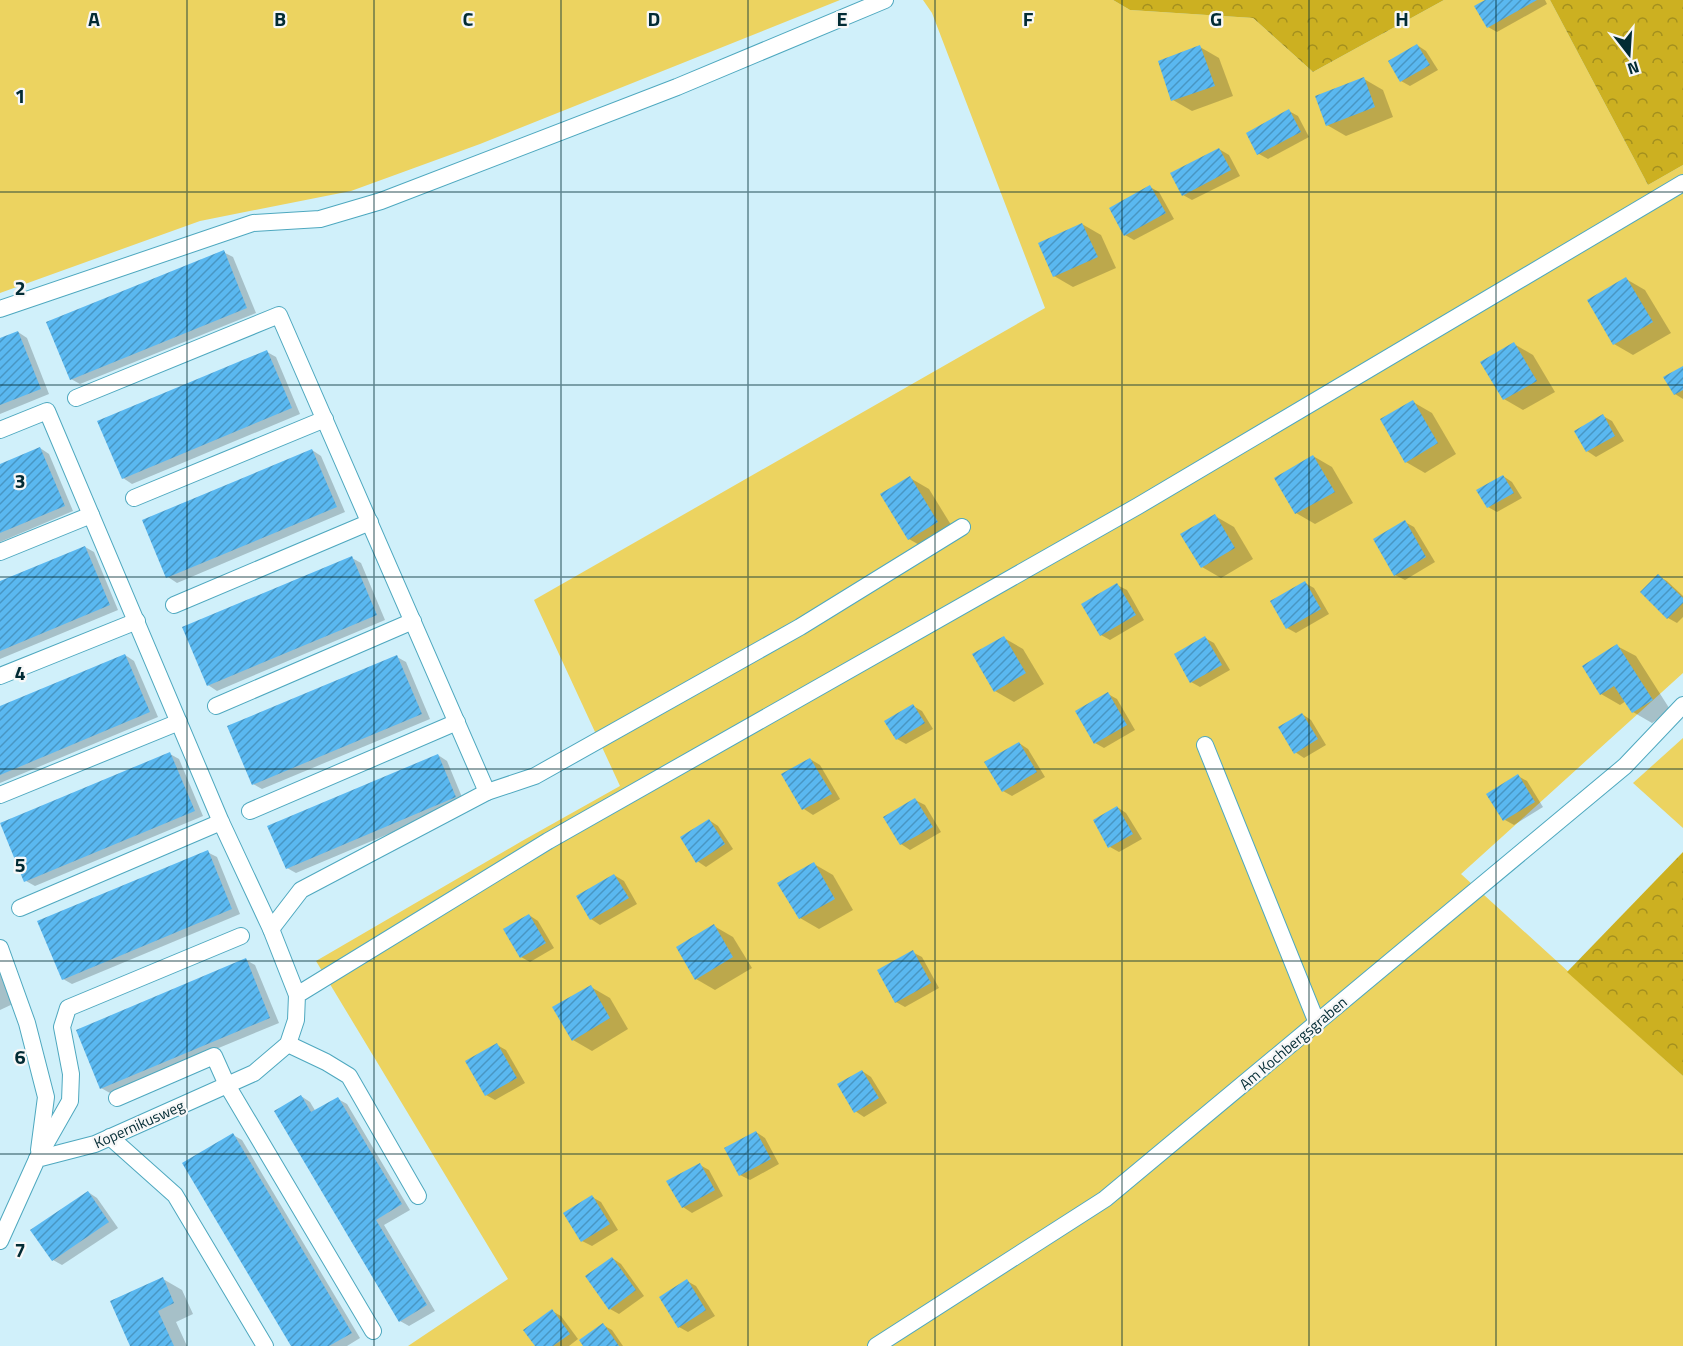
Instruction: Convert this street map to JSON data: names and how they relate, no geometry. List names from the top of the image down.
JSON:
{
  "streets": {
    "lane": ["Am Kochbergsgraben", "Kopernikusweg"]
  },
  "north": "bottom",
  "grid": {
    "columns": [
      "A",
      "B",
      "C",
      "D",
      "E",
      "F",
      "G",
      "H"
    ],
    "rows": [
      "1",
      "2",
      "3",
      "4",
      "5",
      "6",
      "7"
    ]
  }
}
